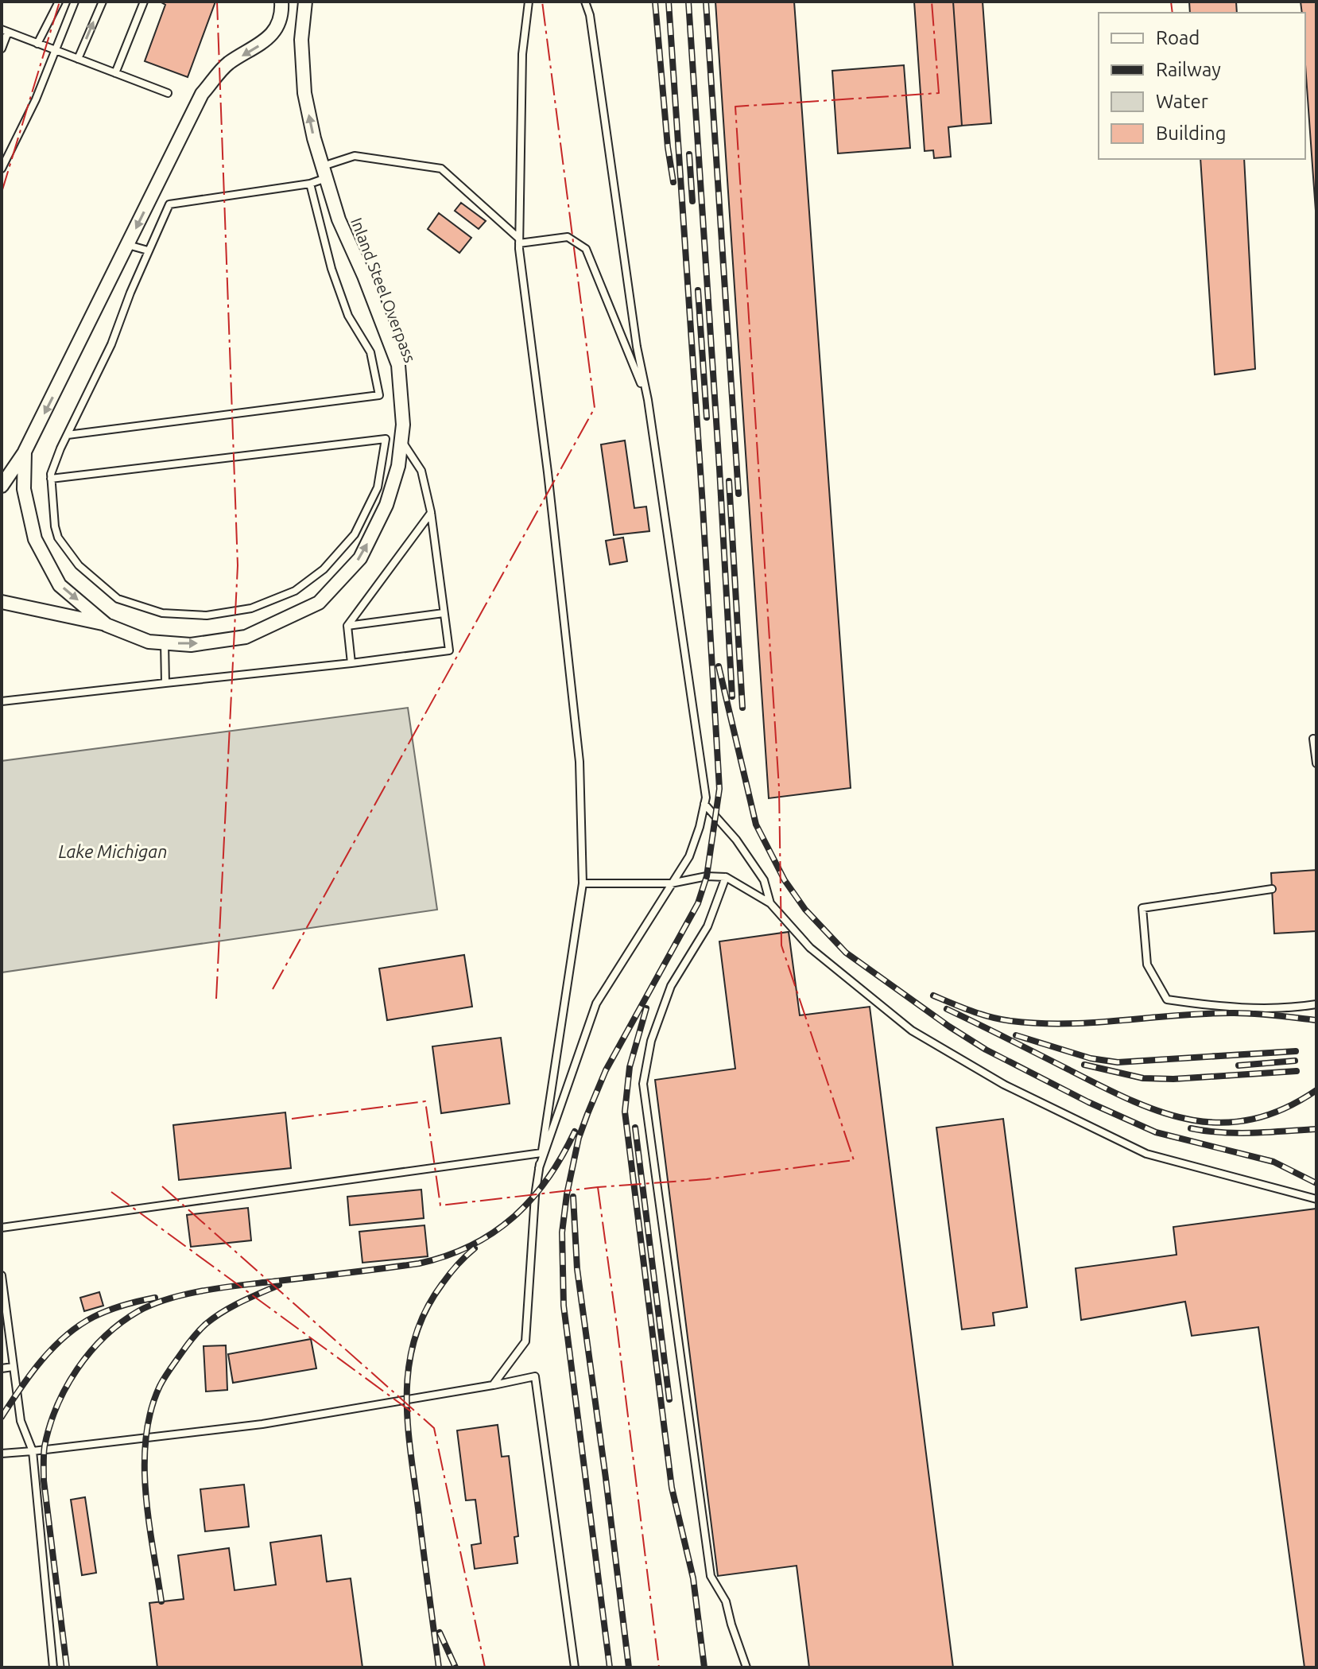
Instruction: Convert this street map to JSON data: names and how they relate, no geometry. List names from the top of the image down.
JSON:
{
  "streets": {
    "street": ["Inland Steel Overpass"]
  },
  "water": ["Lake Michigan"],
  "legend": [
    "Road",
    "Railway",
    "Water",
    "Building"
  ]
}
